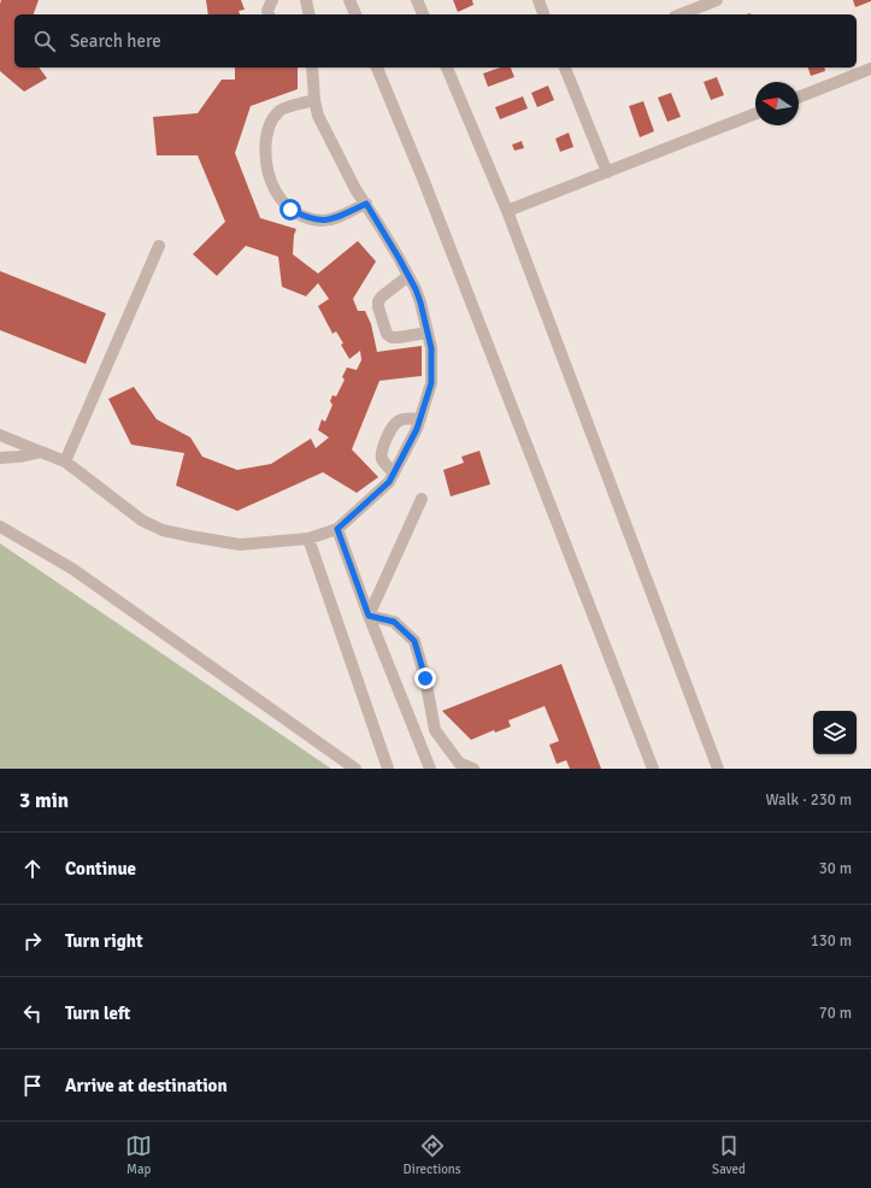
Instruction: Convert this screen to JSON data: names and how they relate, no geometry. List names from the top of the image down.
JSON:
{
  "north": "left",
  "page": {
    "search": "Search here",
    "heading": ["3 min", "Walk · 230 m"],
    "list": [
      ["Continue", "30 m"],
      ["Turn right", "130 m"],
      ["Turn left", "70 m"],
      "Arrive at destination"
    ],
    "nav": ["Map", "Directions", "Saved"]
  }
}
